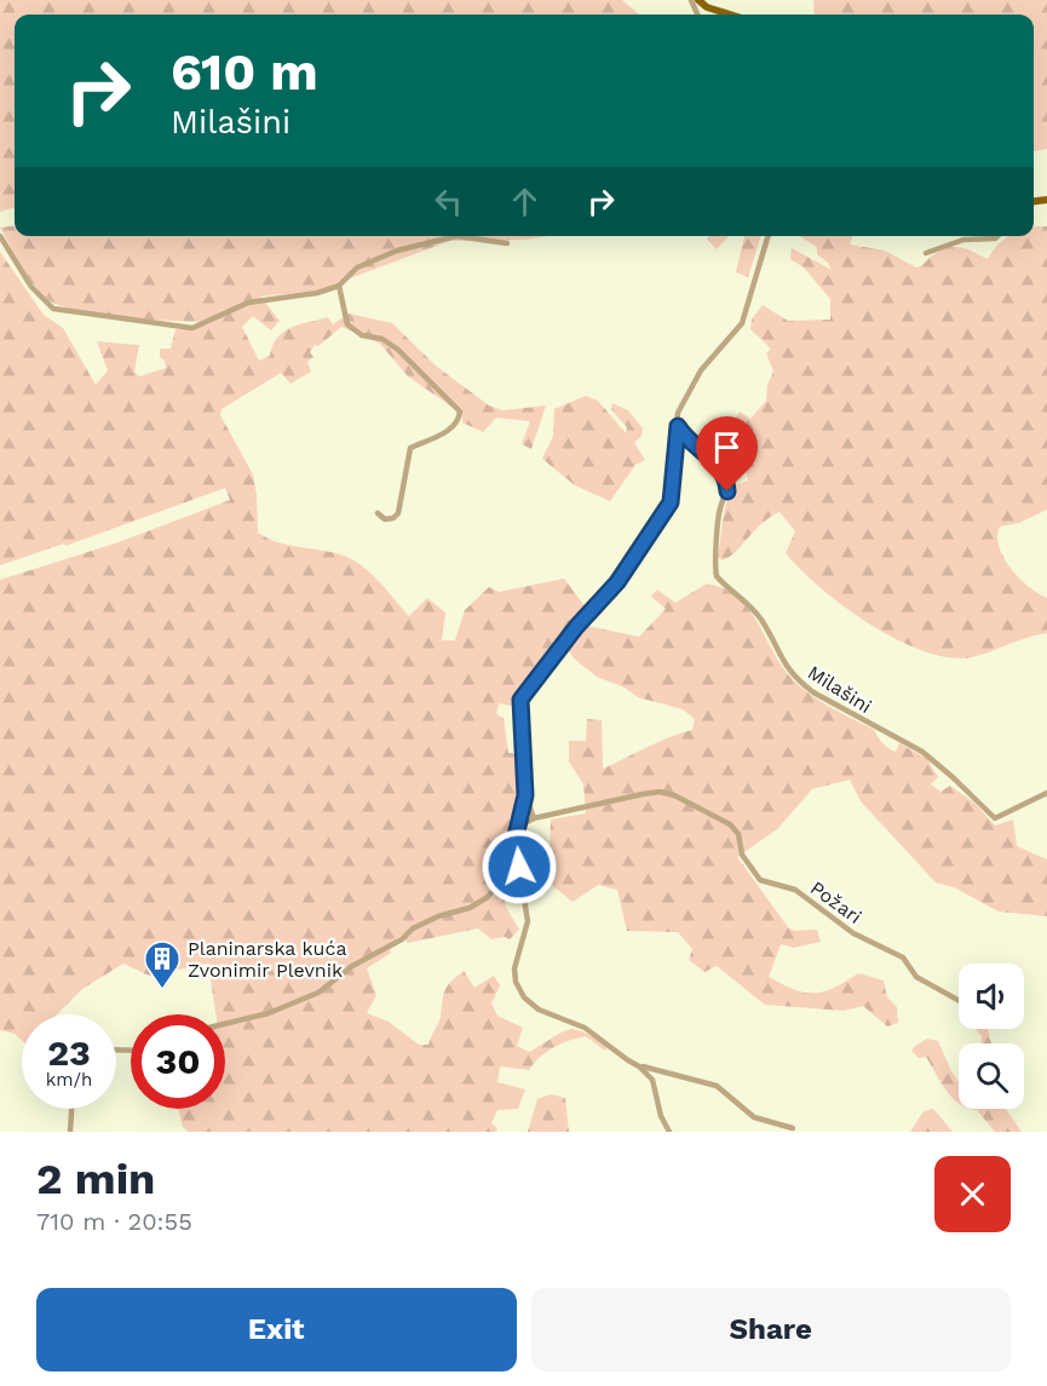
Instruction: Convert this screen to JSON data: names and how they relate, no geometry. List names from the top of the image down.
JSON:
{
  "streets": {
    "street": ["Milašini", "Požari"]
  },
  "places": {
    "building": ["Planinarska kuća Zvonimir Plevnik"]
  },
  "page": {
    "turn": ["610 m", "Milašini"],
    "speed": "23 km/h",
    "limit": "30",
    "heading": ["2 min", "710 m · 20:55"],
    "buttons": ["Exit", "Share"]
  }
}
